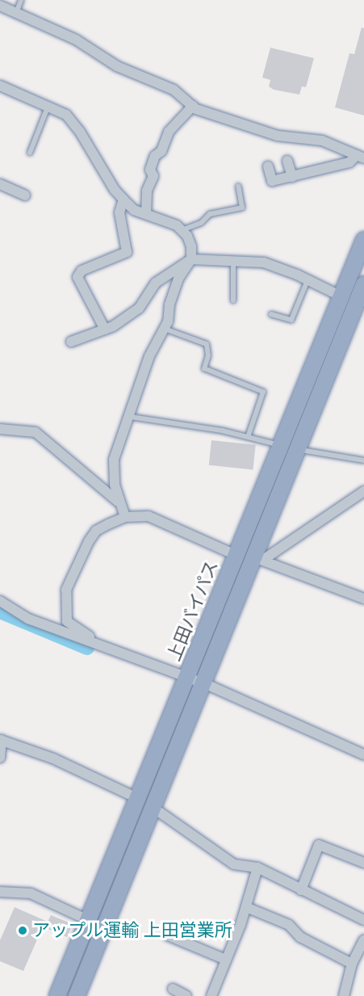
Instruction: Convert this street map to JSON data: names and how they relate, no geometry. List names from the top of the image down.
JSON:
{
  "streets": {
    "highway": ["上田バイパス"]
  },
  "places": ["アップル運輸 上田営業所"]
}
